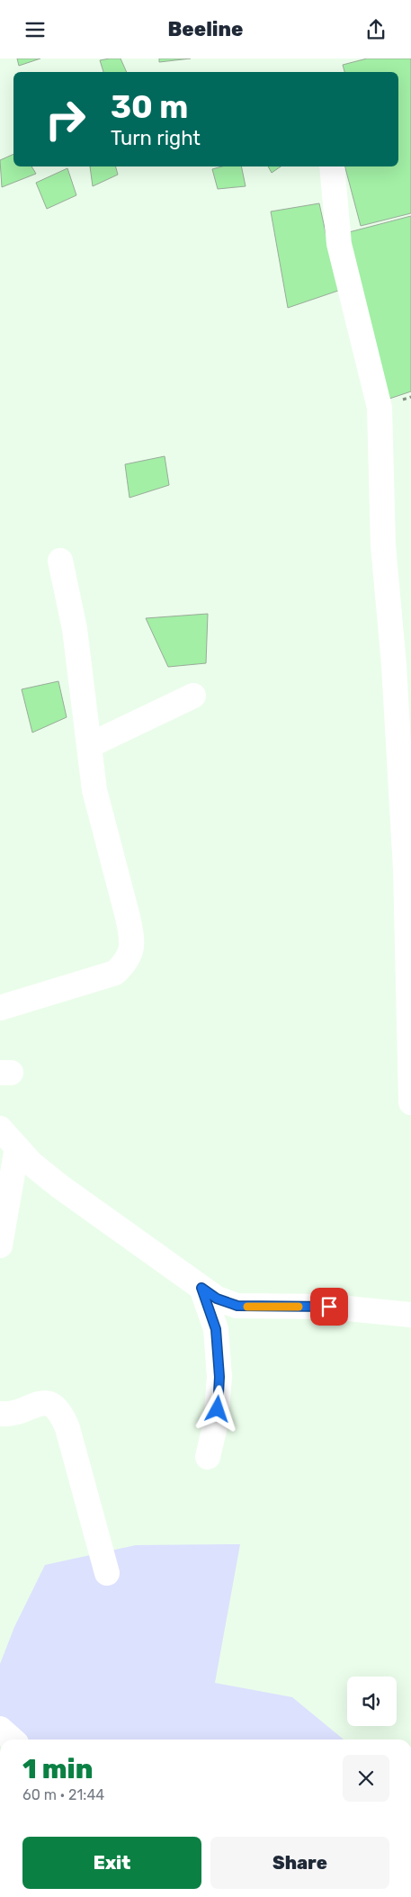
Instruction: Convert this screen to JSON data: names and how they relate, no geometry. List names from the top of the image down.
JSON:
{
  "page": {
    "header": "Beeline",
    "turn": ["30 m", "Turn right"],
    "heading": ["1 min", "60 m · 21:44"],
    "buttons": ["Exit", "Share"]
  }
}
